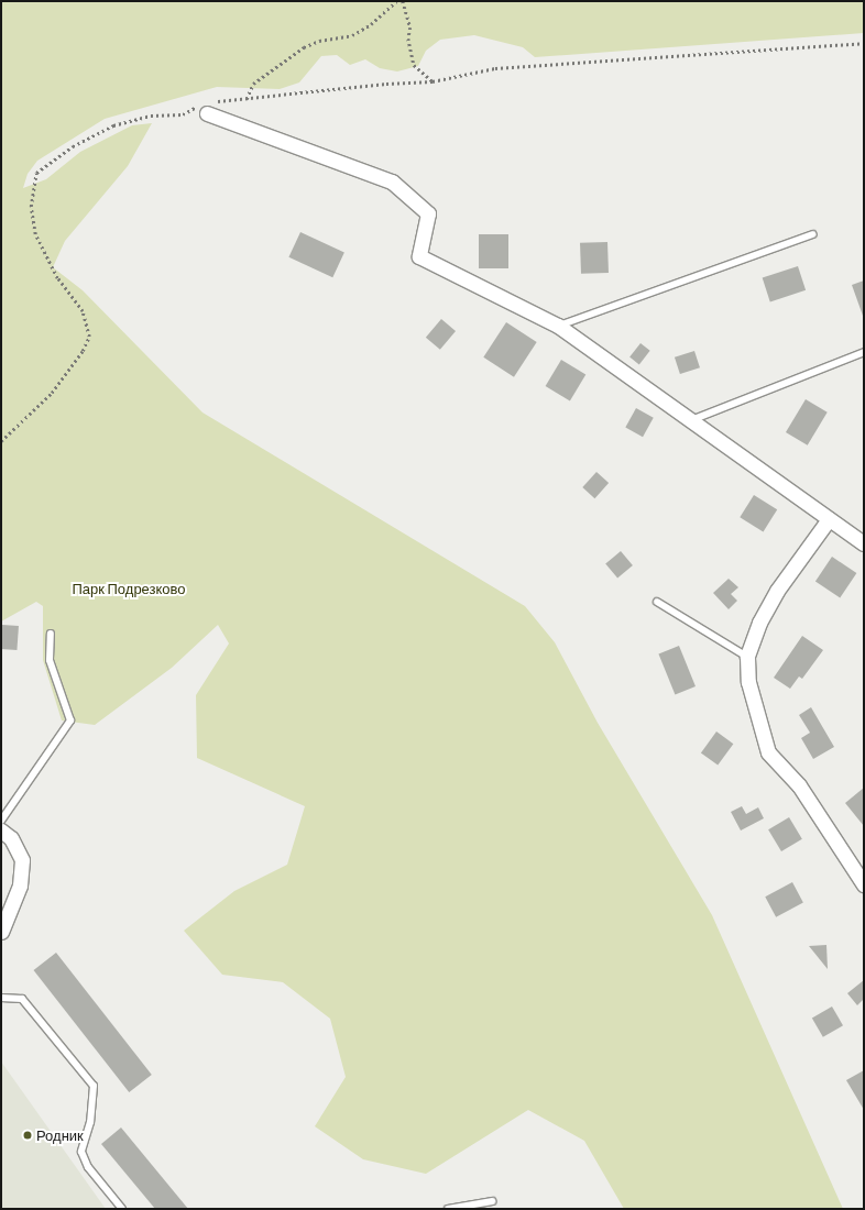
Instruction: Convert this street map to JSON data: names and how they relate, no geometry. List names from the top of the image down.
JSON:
{
  "parks": ["Парк Подрезково"],
  "places": ["Родник"]
}
